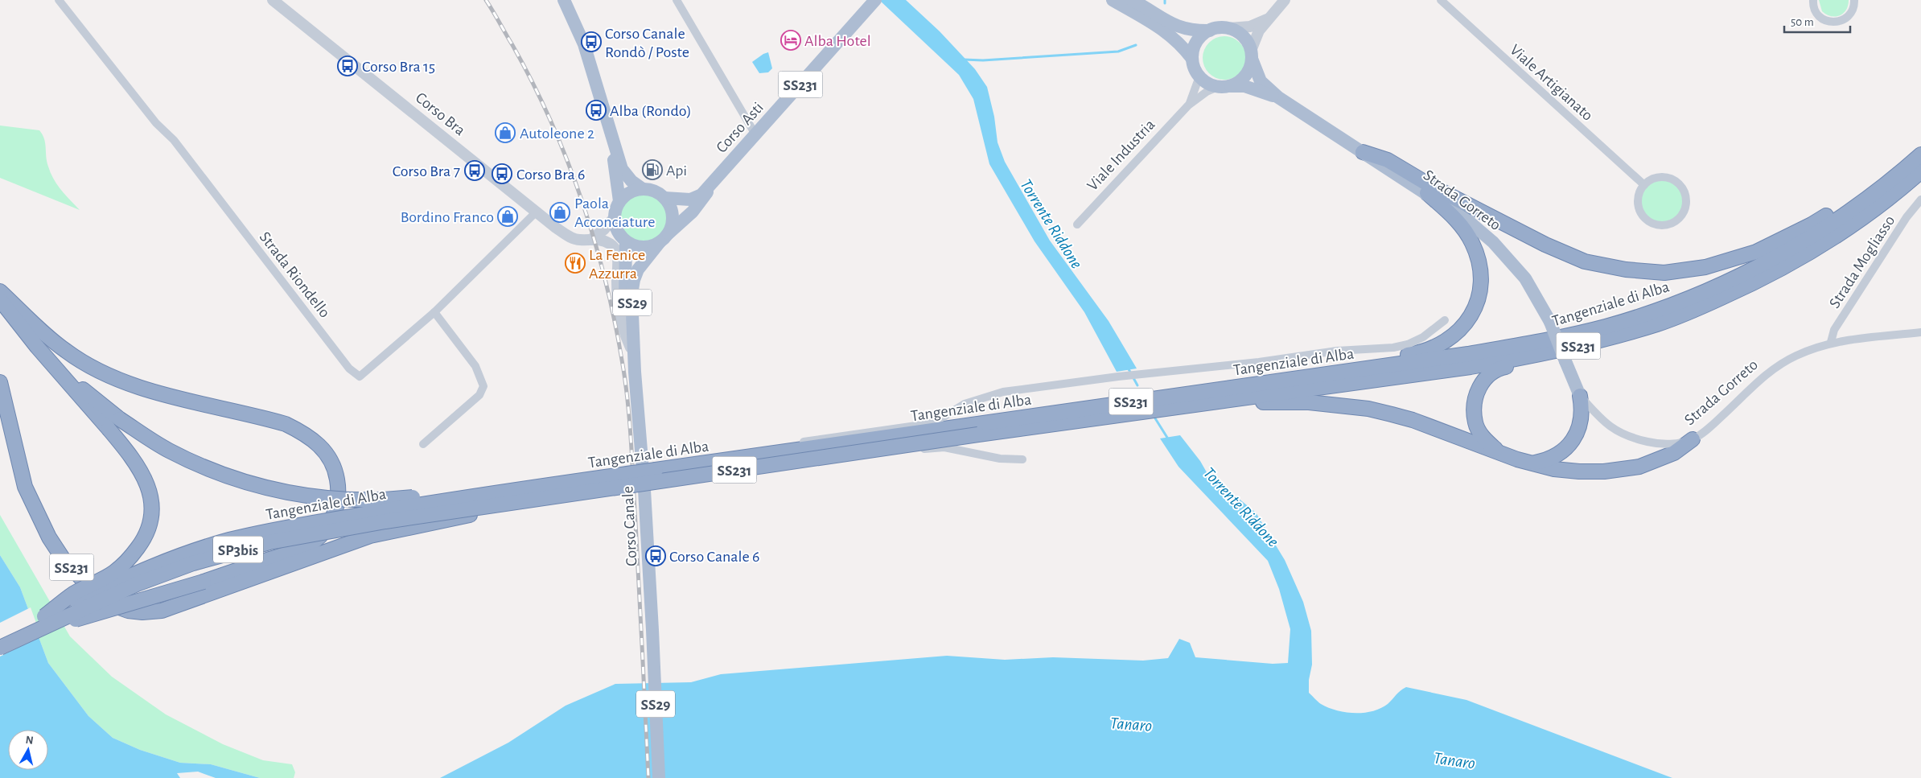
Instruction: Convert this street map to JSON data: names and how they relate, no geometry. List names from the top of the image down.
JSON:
{
  "streets": {
    "highway": ["SS231", "Tangenziale di Alba", "SP3bis"],
    "main road": [
      "Corso Asti",
      "Strada Gorreto",
      "SS29",
      "Corso Canale"
    ],
    "street": [
      "Viale Artigianato",
      "Corso Bra",
      "Viale Industria",
      "Strada Mogliasso",
      "Strada Riondello"
    ]
  },
  "crossings": [
    ["SS231", "Tangenziale di Alba"],
    ["Corso Bra", "Strada Riondello"],
    ["Corso Bra", "Corso Canale"],
    ["Corso Asti", "SS29"],
    ["Corso Asti", "Corso Canale"],
    ["Viale Industria", "Strada Gorreto"],
    ["Strada Gorreto", "Strada Mogliasso"],
    ["SS29", "Corso Canale"]
  ],
  "water": ["Torrente Riddone", "Tanaro"],
  "places": {
    "hotel": ["Alba Hotel"],
    "bus stop": [
      "Corso Canale Rondò / Poste",
      "Corso Bra 15",
      "Alba (Rondo)",
      "Corso Bra 7",
      "Corso Bra 6",
      "Corso Canale 6"
    ],
    "shop": ["Autoleone 2", "Paola Acconciature", "Bordino Franco"],
    "fuel station": ["Api"],
    "restaurant": ["La Fenice Azzurra"]
  },
  "scale_bar": "50 m",
  "north": "top"
}
